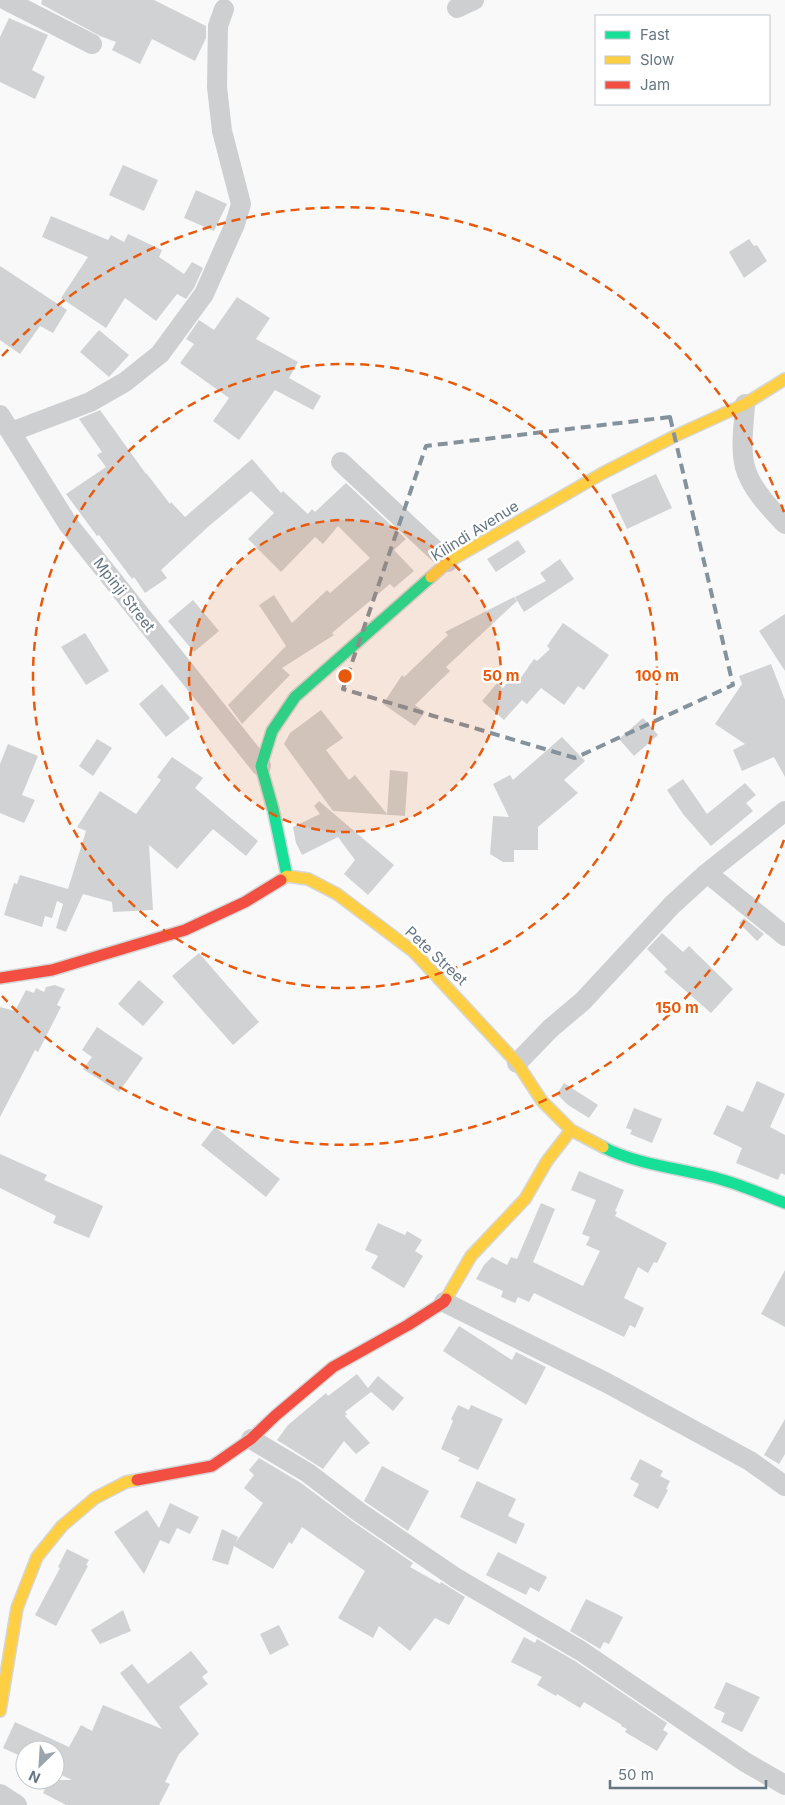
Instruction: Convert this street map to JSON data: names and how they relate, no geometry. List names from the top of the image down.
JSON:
{
  "streets": {
    "street": ["Kilindi Avenue", "Mpinji Street", "Pete Street"]
  },
  "crossings": [
    ["Kilindi Avenue", "Mpinji Street"]
  ],
  "legend": ["Fast", "Slow", "Jam"],
  "scale_bar": "50 m",
  "north": "bottom left",
  "rings": ["50 m", "100 m", "150 m"]
}
